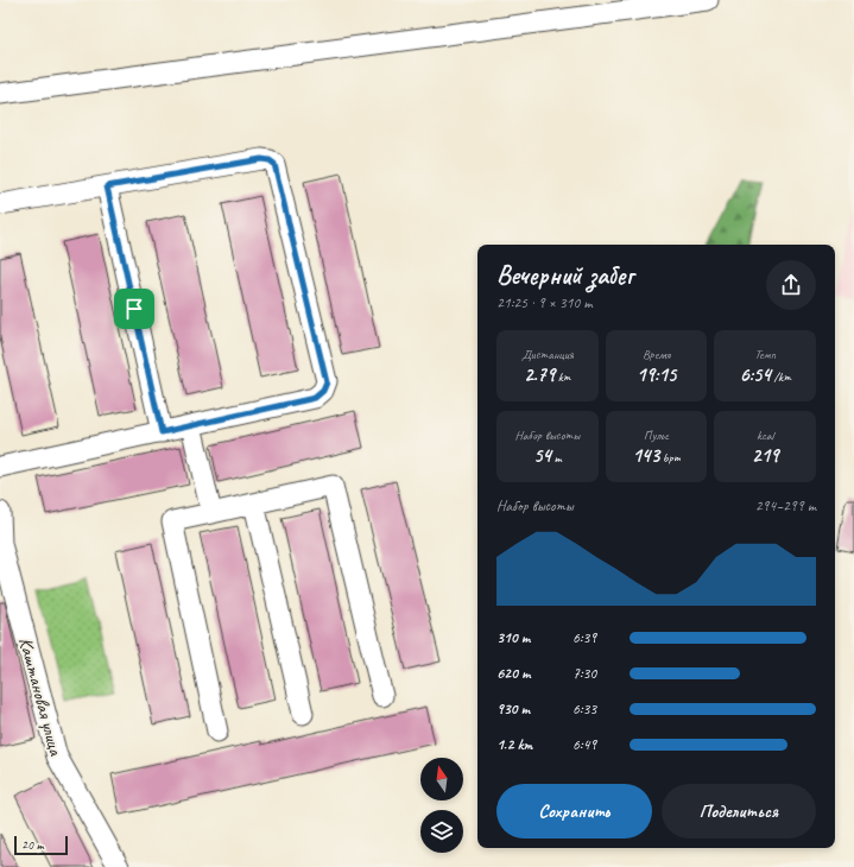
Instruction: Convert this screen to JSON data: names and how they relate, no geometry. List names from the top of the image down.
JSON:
{
  "streets": {
    "street": ["Каштановая улица"]
  },
  "scale_bar": "20 m",
  "north": "top",
  "page": {
    "heading": ["Вечерний забег", "21:25 · 9 × 310 m"],
    "stats": [
      ["Дистанция", "2.79 km"],
      ["Время", "19:15"],
      ["Темп", "6:54 /km"],
      ["Набор высоты", "54 m"],
      ["Пульс", "143 bpm"],
      ["kcal", "219"]
    ],
    "chart": ["Набор высоты", "294–299 m"],
    "list": [
      {
        "name": "310 m",
        "note": "6:39"
      },
      {
        "name": "620 m",
        "note": "7:30"
      },
      {
        "name": "930 m",
        "note": "6:33"
      },
      {
        "name": "1.2 km",
        "note": "6:49"
      }
    ],
    "buttons": ["Сохранить", "Поделиться"],
    "scale": "20 m"
  }
}
